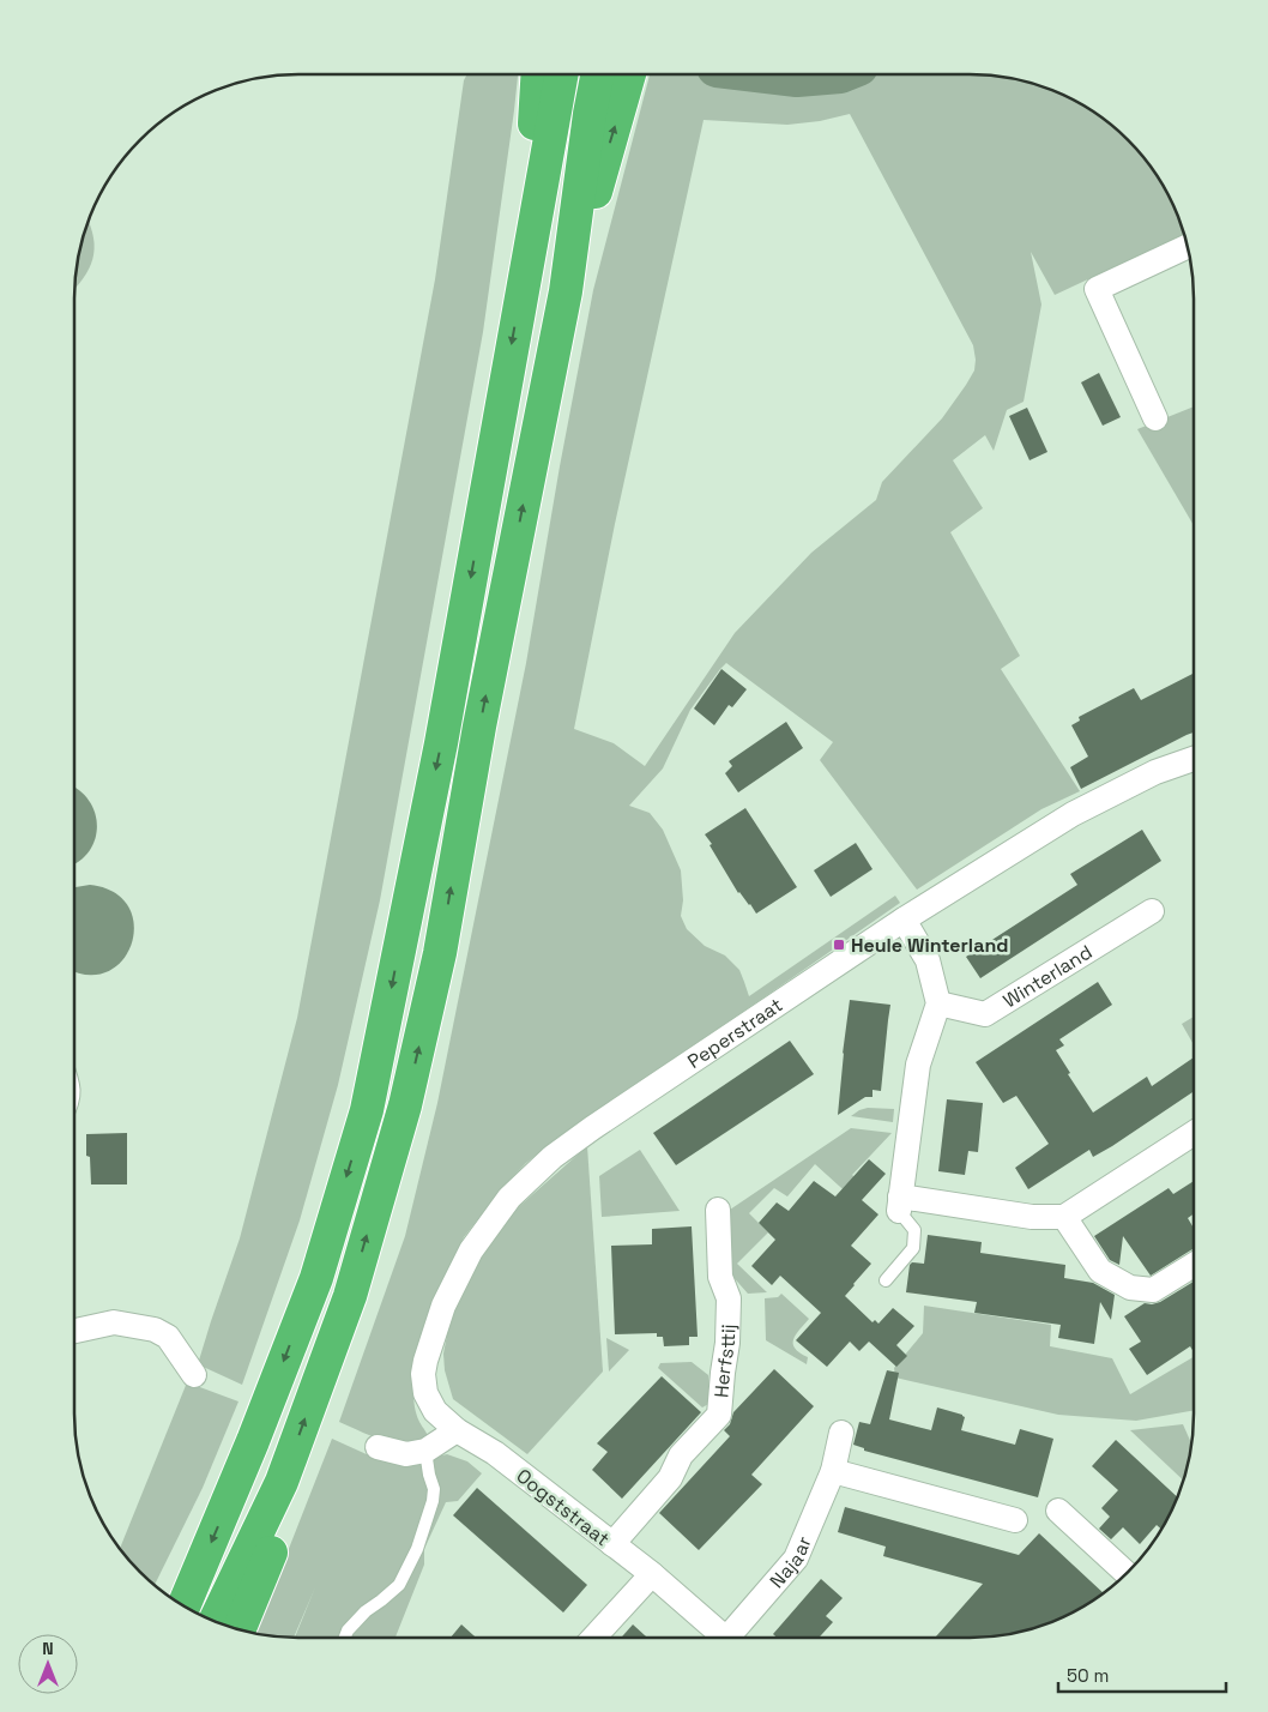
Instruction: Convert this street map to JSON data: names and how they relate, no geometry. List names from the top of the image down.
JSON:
{
  "streets": {
    "street": [
      "Winterland",
      "Peperstraat",
      "Herfsttij",
      "Oogststraat",
      "Najaar"
    ]
  },
  "crossings": [
    ["Peperstraat", "Oogststraat"],
    ["Herfsttij", "Oogststraat"]
  ],
  "places": {
    "transit": ["Heule Winterland"]
  },
  "scale_bar": "50 m",
  "north": "top"
}
